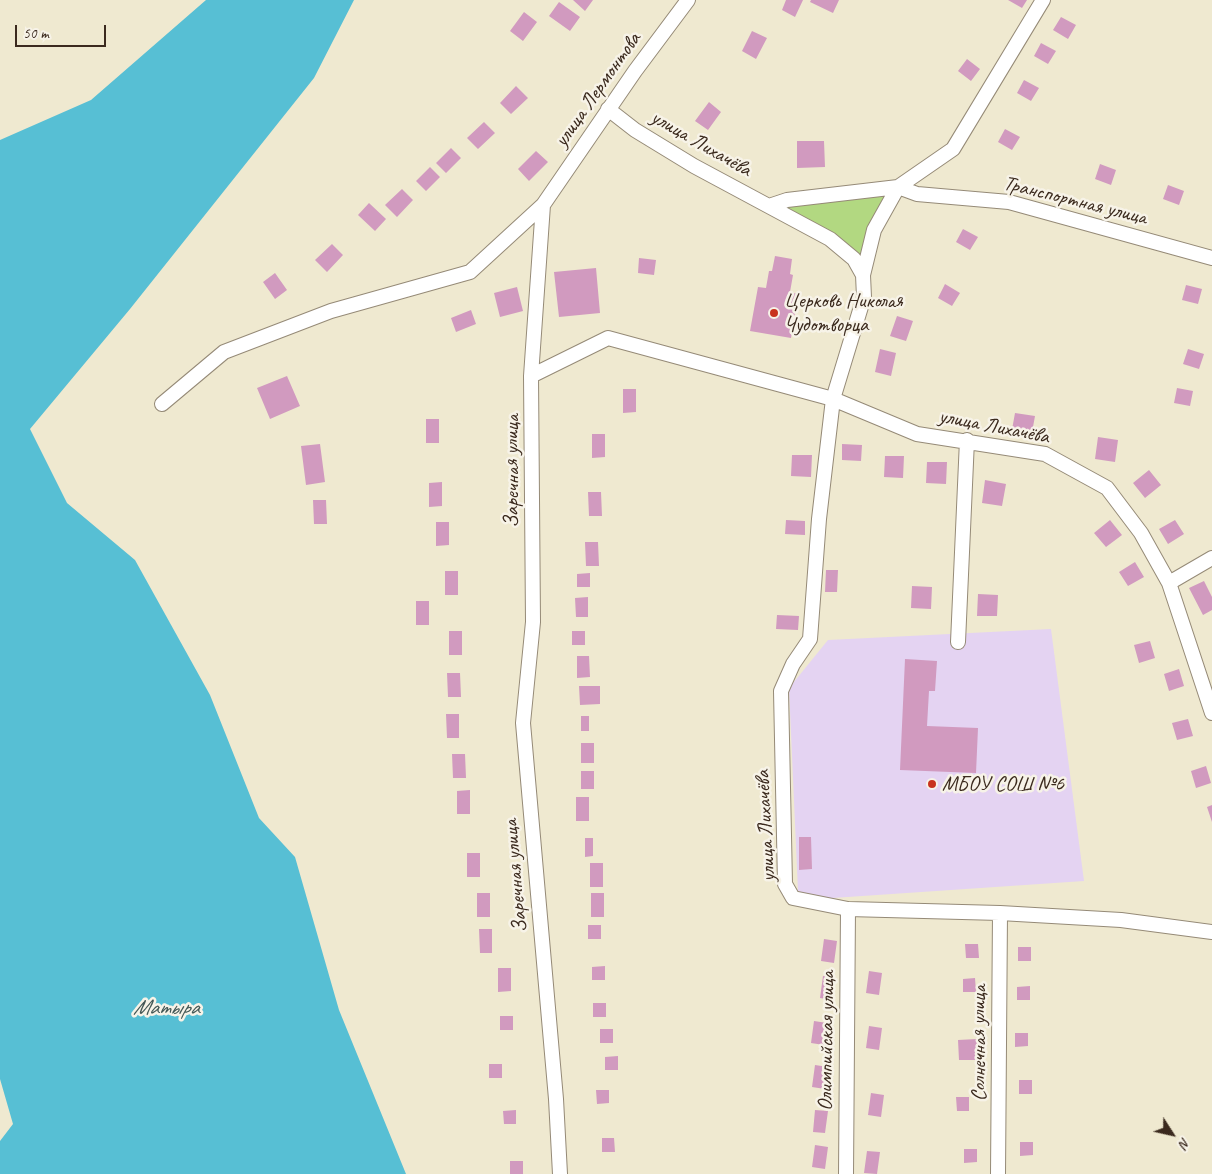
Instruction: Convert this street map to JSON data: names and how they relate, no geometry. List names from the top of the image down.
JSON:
{
  "streets": {
    "street": [
      "улица Лермонтова",
      "улица Лихачёва",
      "Транспортная улица",
      "Заречная улица",
      "Олимпийская улица",
      "Солнечная улица"
    ]
  },
  "crossings": [
    ["улица Лермонтова", "улица Лихачёва"],
    ["улица Лермонтова", "Заречная улица"],
    ["улица Лихачёва", "Транспортная улица"],
    ["улица Лихачёва", "Заречная улица"],
    ["улица Лихачёва", "Олимпийская улица"],
    ["улица Лихачёва", "Солнечная улица"]
  ],
  "water": ["Матыра"],
  "places": ["Церковь Николая Чудотворца", "МБОУ СОШ №6"],
  "scale_bar": "50 m",
  "north": "bottom right"
}
